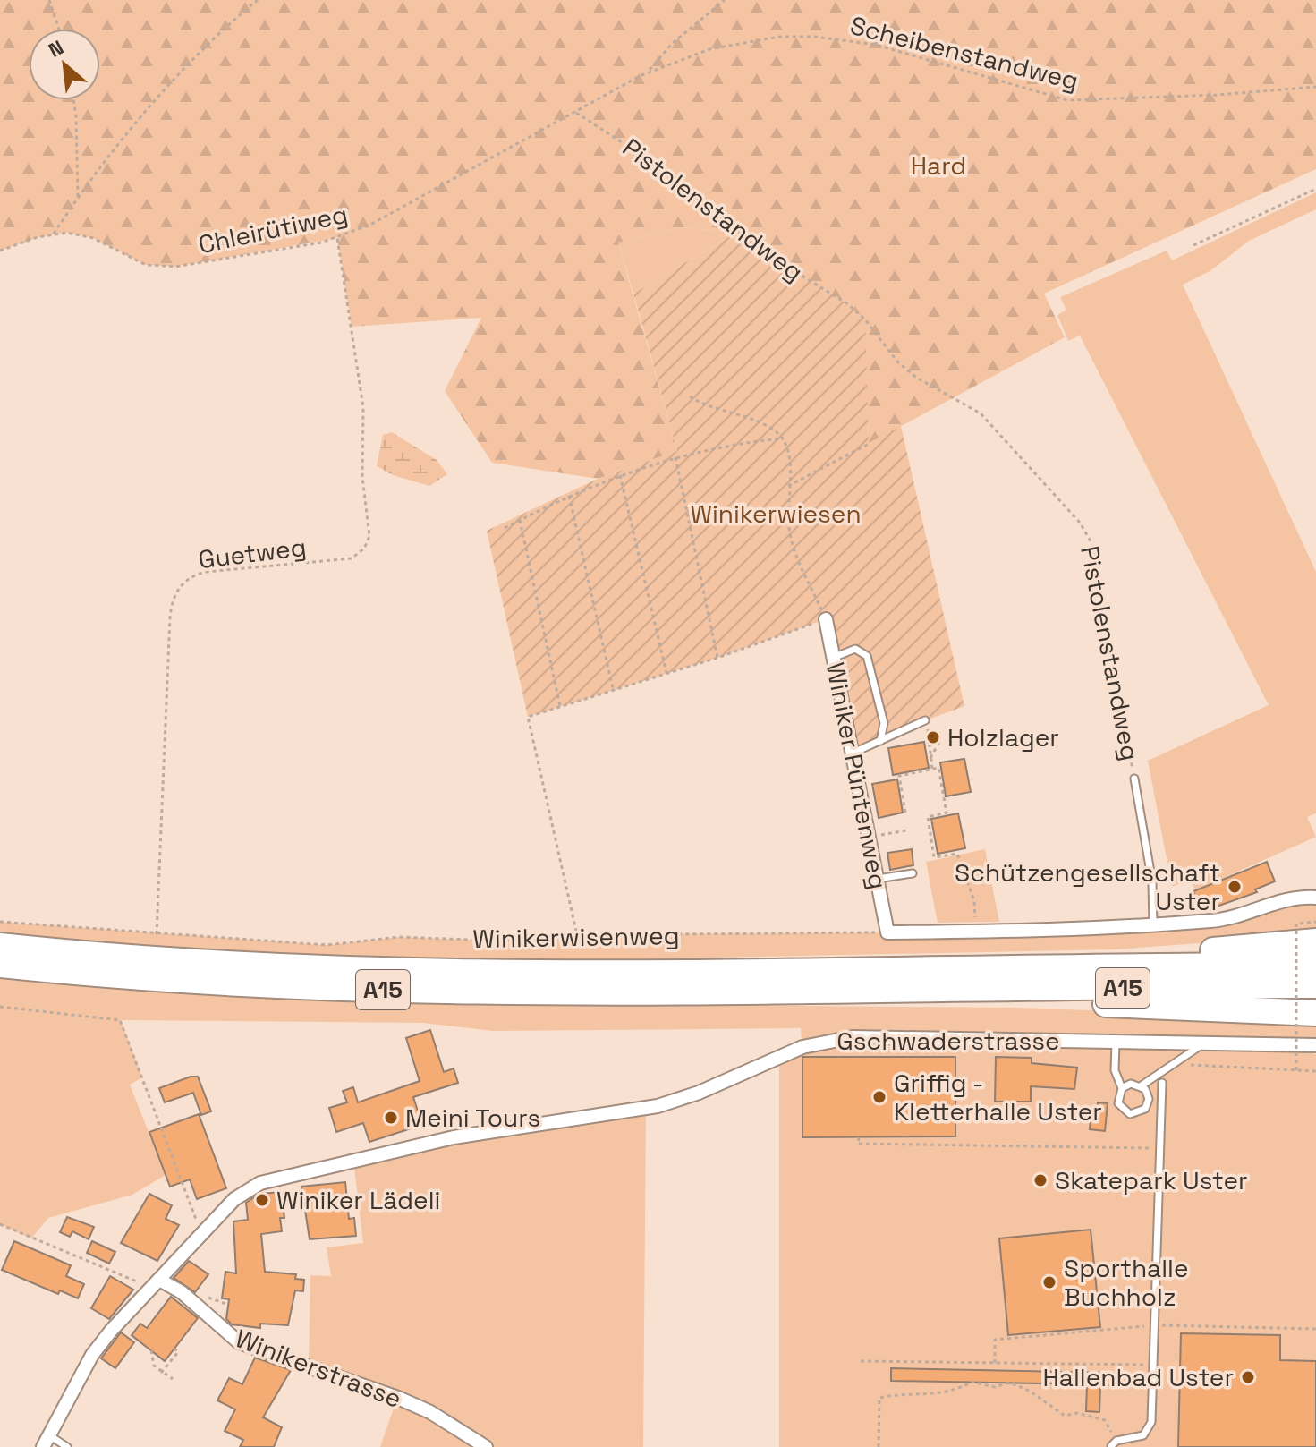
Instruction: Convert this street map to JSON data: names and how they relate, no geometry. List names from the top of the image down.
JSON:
{
  "streets": {
    "highway": ["A15"],
    "street": ["Winiker Püntenweg", "Gschwaderstrasse", "Winikerstrasse"],
    "lane": ["Pistolenstandweg"],
    "path": [
      "Scheibenstandweg",
      "Chleirütiweg",
      "Guetweg",
      "Winikerwisenweg"
    ]
  },
  "crossings": [
    ["Scheibenstandweg", "Pistolenstandweg"],
    ["Scheibenstandweg", "Chleirütiweg"],
    ["Pistolenstandweg", "Chleirütiweg"],
    ["Chleirütiweg", "Guetweg"],
    ["Guetweg", "Winikerwisenweg"],
    ["Winiker Püntenweg", "Winikerwisenweg"],
    ["Gschwaderstrasse", "Winikerstrasse"]
  ],
  "parks": ["Hard", "Winikerwiesen"],
  "places": [
    "Holzlager",
    "Schützengesellschaft Uster",
    "Griffig - Kletterhalle Uster",
    "Meini Tours",
    "Skatepark Uster",
    "Winiker Lädeli",
    "Sporthalle Buchholz",
    "Hallenbad Uster"
  ],
  "north": "top left"
}
